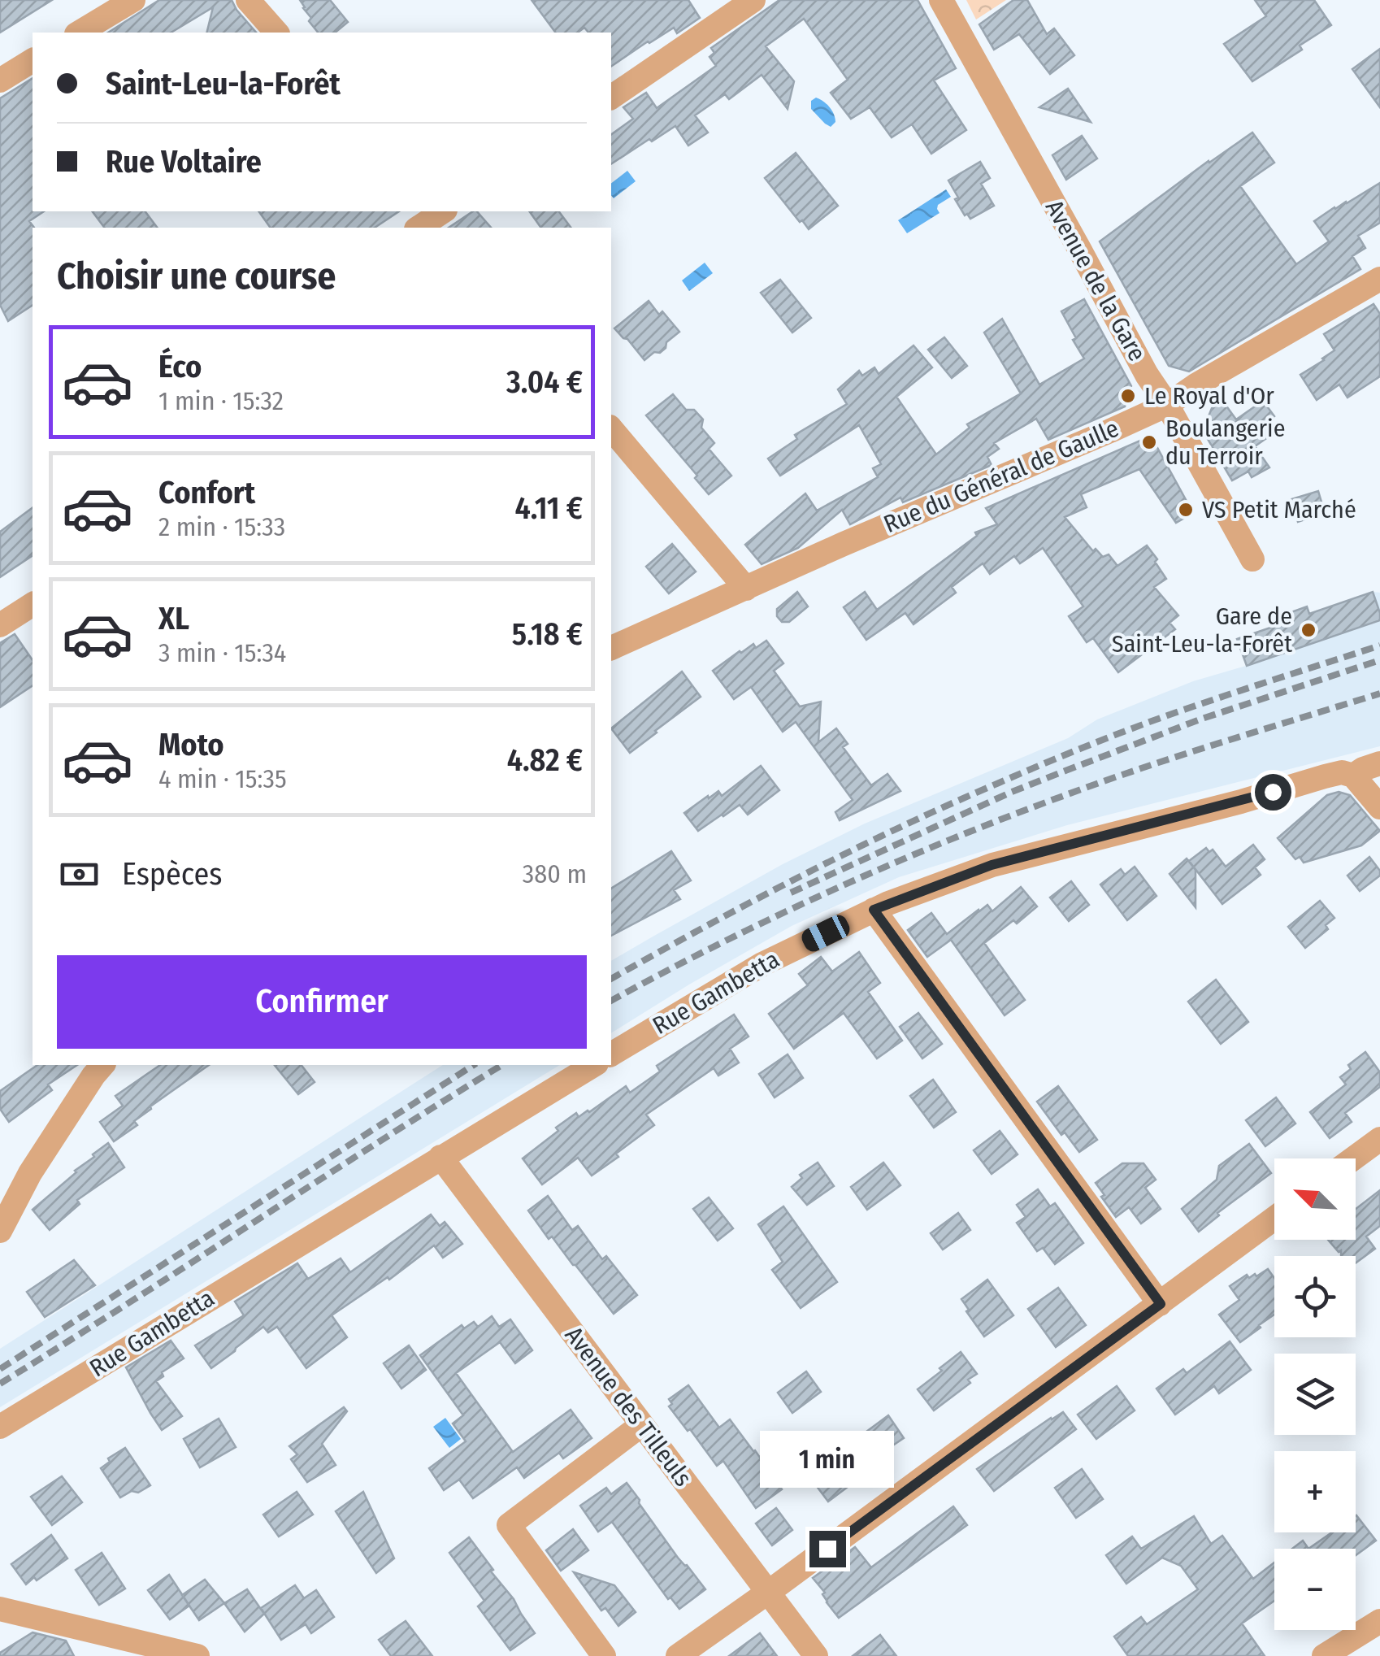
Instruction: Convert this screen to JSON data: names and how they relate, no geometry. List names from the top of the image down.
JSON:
{
  "streets": {
    "street": [
      "Avenue de la Gare",
      "Rue du Général de Gaulle",
      "Rue Gambetta",
      "Avenue des Tilleuls"
    ]
  },
  "crossings": [
    ["Avenue de la Gare", "Rue du Général de Gaulle"],
    ["Rue Gambetta", "Avenue des Tilleuls"]
  ],
  "places": [
    "Le Royal d'Or",
    "Boulangerie du Terroir",
    "VS Petit Marché",
    "Gare de Saint-Leu-la-Forêt"
  ],
  "north": "top left",
  "page": {
    "banner": ["Saint-Leu-la-Forêt", "Rue Voltaire"],
    "heading": "Choisir une course",
    "list": [
      {
        "name": "Éco",
        "note": "1 min · 15:32",
        "value": "3.04 €"
      },
      {
        "name": "Confort",
        "note": "2 min · 15:33",
        "value": "4.11 €"
      },
      {
        "name": "XL",
        "note": "3 min · 15:34",
        "value": "5.18 €"
      },
      {
        "name": "Moto",
        "note": "4 min · 15:35",
        "value": "4.82 €"
      }
    ],
    "pay": ["Espèces", "380 m"],
    "buttons": "Confirmer",
    "map_buttons": ["+", "−"],
    "bubble": "1 min"
  }
}
